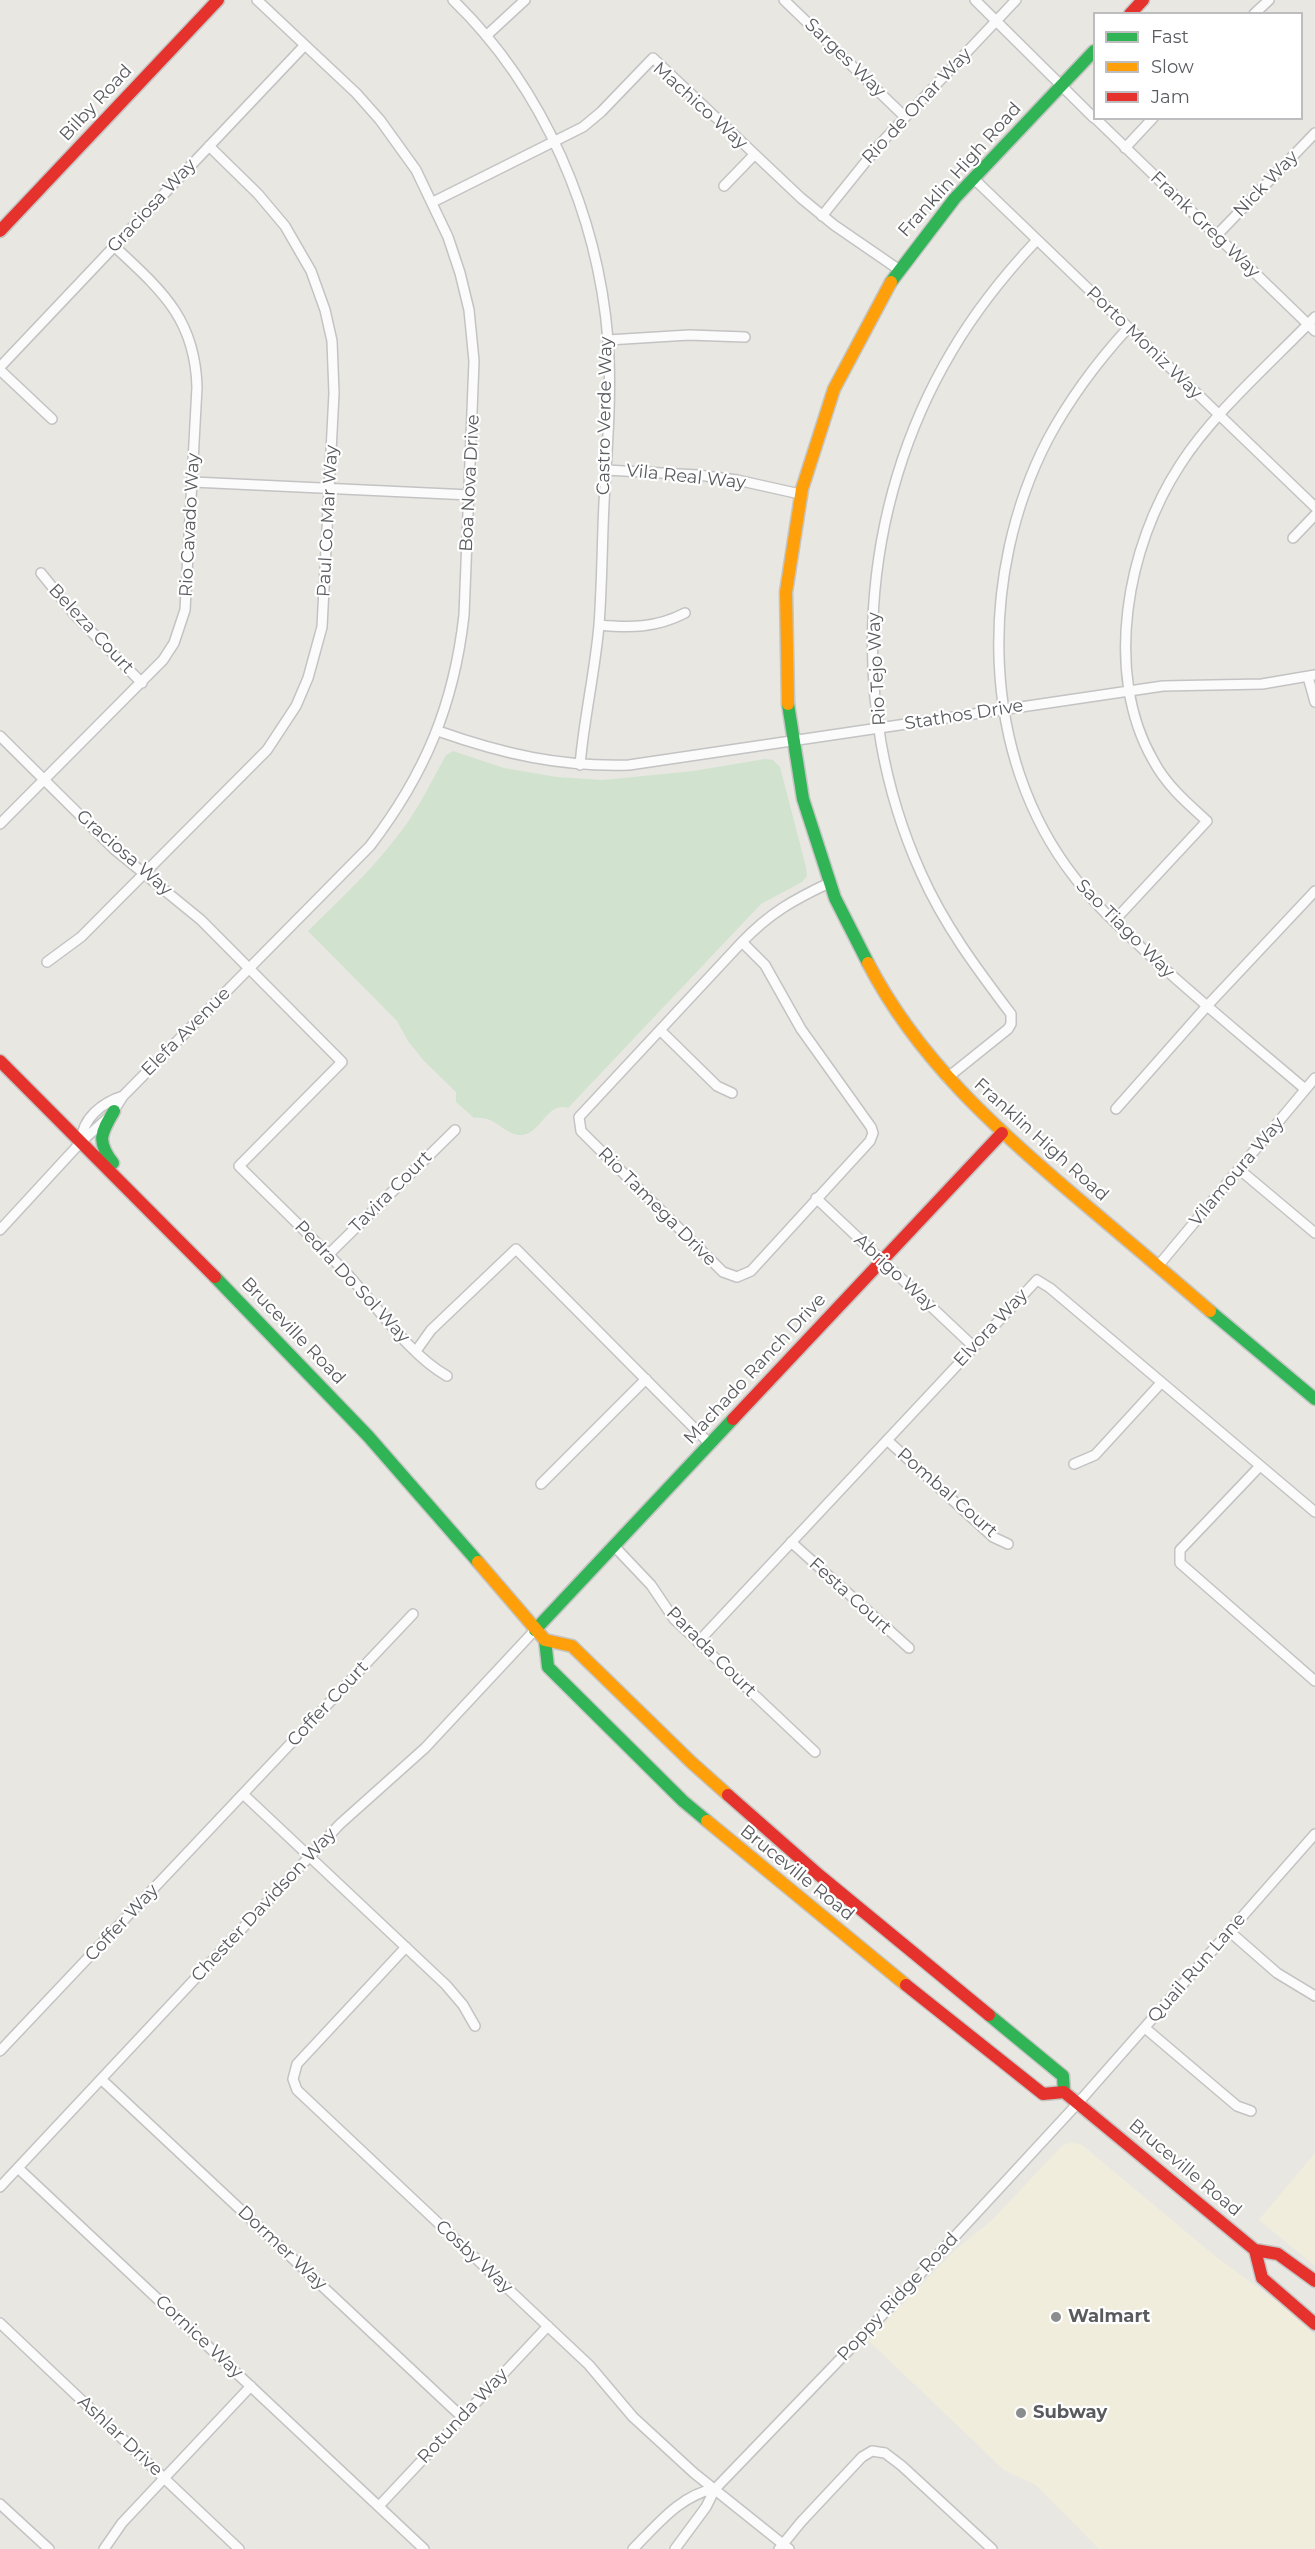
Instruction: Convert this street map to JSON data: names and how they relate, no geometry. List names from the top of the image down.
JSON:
{
  "streets": {
    "main road": [
      "Bilby Road",
      "Franklin High Road",
      "Bruceville Road",
      "Machado Ranch Drive"
    ],
    "street": [
      "Sarges Way",
      "Machico Way",
      "Rio de Onar Way",
      "Nick Way",
      "Graciosa Way",
      "Frank Greg Way",
      "Porto Moniz Way",
      "Castro Verde Way",
      "Vila Real Way",
      "Boa Nova Drive",
      "Paul Co Mar Way",
      "Rio Cavado Way",
      "Beleza Court",
      "Rio Tejo Way",
      "Stathos Drive",
      "Sao Tiago Way",
      "Elefa Avenue",
      "Vilamoura Way",
      "Tavira Court",
      "Rio Tamega Drive",
      "Abrigo Way",
      "Pedra Do Sol Way",
      "Elvora Way",
      "Pombal Court",
      "Festa Court",
      "Parada Court",
      "Coffer Court",
      "Chester Davidson Way",
      "Coffer Way",
      "Quail Run Lane",
      "Dormer Way",
      "Cosby Way",
      "Poppy Ridge Road",
      "Cornice Way",
      "Rotunda Way",
      "Ashlar Drive"
    ]
  },
  "crossings": [
    ["Sarges Way", "Rio de Onar Way"],
    ["Machico Way", "Rio de Onar Way"],
    ["Machico Way", "Franklin High Road"],
    ["Machico Way", "Castro Verde Way"],
    ["Machico Way", "Boa Nova Drive"],
    ["Rio de Onar Way", "Frank Greg Way"],
    ["Franklin High Road", "Frank Greg Way"],
    ["Franklin High Road", "Porto Moniz Way"],
    ["Franklin High Road", "Vila Real Way"],
    ["Franklin High Road", "Rio Tejo Way"],
    ["Franklin High Road", "Stathos Drive"],
    ["Franklin High Road", "Vilamoura Way"],
    ["Franklin High Road", "Rio Tamega Drive"],
    ["Franklin High Road", "Machado Ranch Drive"],
    ["Nick Way", "Frank Greg Way"],
    ["Graciosa Way", "Boa Nova Drive"],
    ["Graciosa Way", "Paul Co Mar Way"],
    ["Graciosa Way", "Rio Cavado Way"],
    ["Graciosa Way", "Elefa Avenue"],
    ["Graciosa Way", "Pedra Do Sol Way"],
    ["Porto Moniz Way", "Rio Tejo Way"],
    ["Porto Moniz Way", "Sao Tiago Way"],
    ["Castro Verde Way", "Vila Real Way"],
    ["Castro Verde Way", "Stathos Drive"],
    ["Boa Nova Drive", "Stathos Drive"],
    ["Boa Nova Drive", "Elefa Avenue"],
    ["Boa Nova Drive", "Pedra Do Sol Way"],
    ["Rio Cavado Way", "Beleza Court"],
    ["Rio Tejo Way", "Stathos Drive"],
    ["Stathos Drive", "Sao Tiago Way"],
    ["Sao Tiago Way", "Vilamoura Way"],
    ["Elefa Avenue", "Pedra Do Sol Way"],
    ["Elefa Avenue", "Bruceville Road"],
    ["Tavira Court", "Pedra Do Sol Way"],
    ["Rio Tamega Drive", "Abrigo Way"],
    ["Abrigo Way", "Elvora Way"],
    ["Abrigo Way", "Machado Ranch Drive"],
    ["Pedra Do Sol Way", "Machado Ranch Drive"],
    ["Elvora Way", "Pombal Court"],
    ["Elvora Way", "Festa Court"],
    ["Elvora Way", "Parada Court"],
    ["Bruceville Road", "Machado Ranch Drive"],
    ["Bruceville Road", "Chester Davidson Way"],
    ["Bruceville Road", "Quail Run Lane"],
    ["Bruceville Road", "Poppy Ridge Road"],
    ["Machado Ranch Drive", "Parada Court"],
    ["Machado Ranch Drive", "Chester Davidson Way"],
    ["Coffer Court", "Coffer Way"],
    ["Chester Davidson Way", "Dormer Way"],
    ["Chester Davidson Way", "Cornice Way"],
    ["Quail Run Lane", "Poppy Ridge Road"],
    ["Dormer Way", "Rotunda Way"],
    ["Cosby Way", "Poppy Ridge Road"],
    ["Cosby Way", "Rotunda Way"],
    ["Cornice Way", "Rotunda Way"]
  ],
  "places": ["Walmart", "Subway"],
  "legend": ["Fast", "Slow", "Jam"]
}
